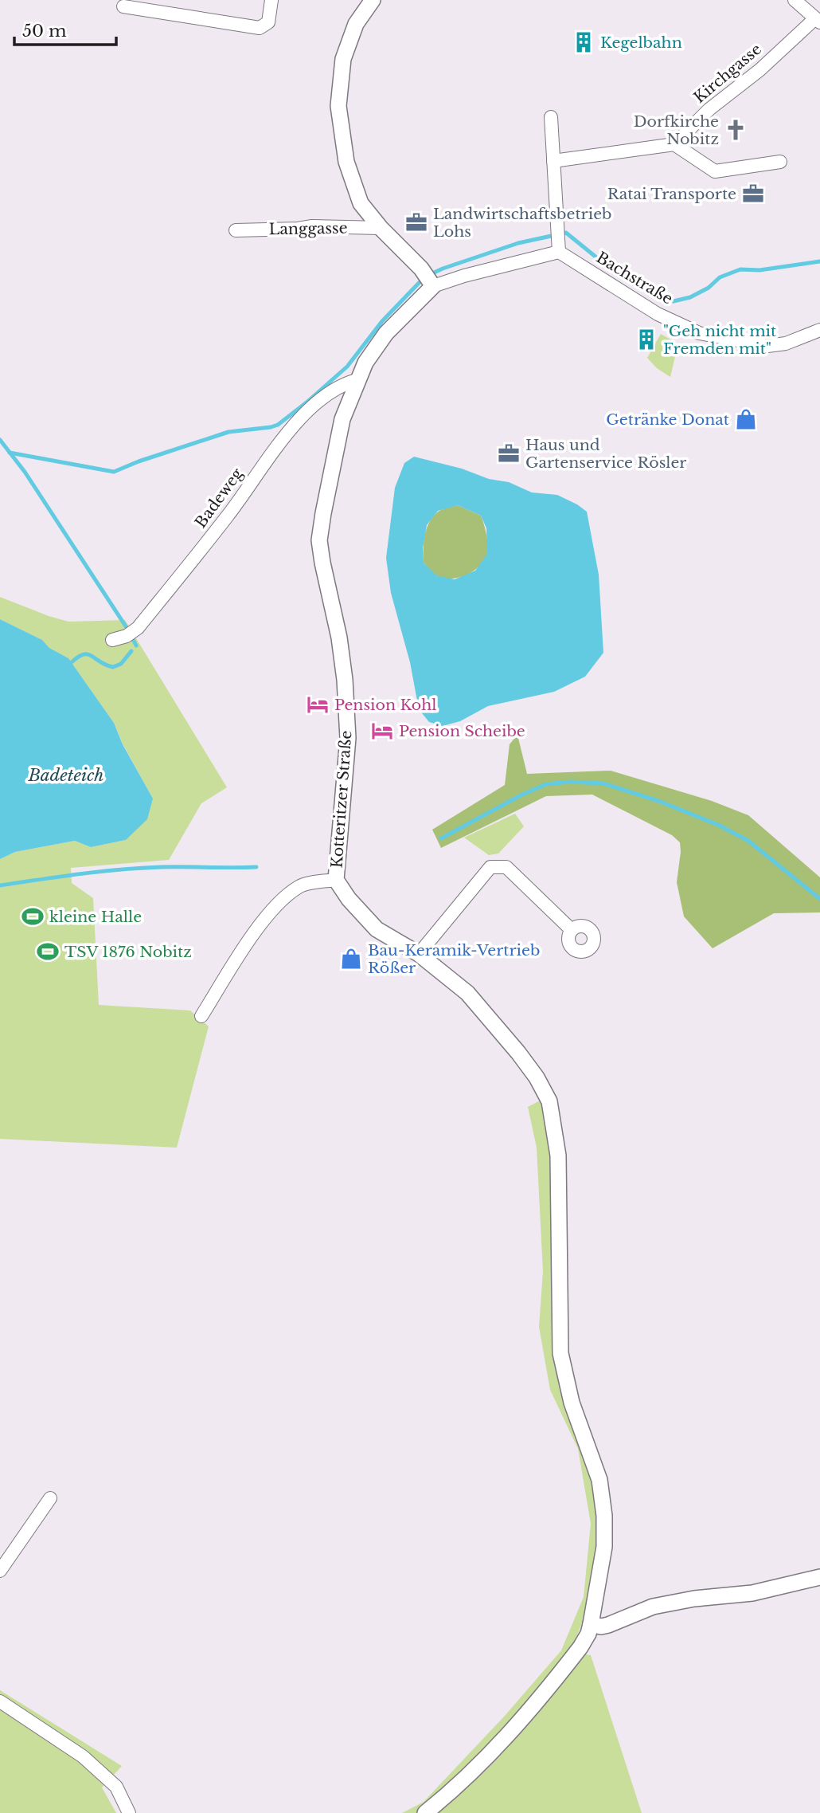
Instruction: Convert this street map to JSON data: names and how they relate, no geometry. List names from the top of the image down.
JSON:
{
  "streets": {
    "street": [
      "Kirchgasse",
      "Langgasse",
      "Bachstraße",
      "Badeweg",
      "Kotteritzer Straße"
    ]
  },
  "crossings": [
    ["Langgasse", "Kotteritzer Straße"],
    ["Badeweg", "Kotteritzer Straße"]
  ],
  "water": ["Badeteich"],
  "places": {
    "building": ["Kegelbahn", "\"Geh nicht mit Fremden mit\""],
    "church": ["Dorfkirche Nobitz"],
    "office": ["Ratai Transporte", "Landwirtschaftsbetrieb Lohs", "Haus und Gartenservice Rösler"],
    "shop": ["Getränke Donat", "Bau-Keramik-Vertrieb Rößer"],
    "hotel": ["Pension Kohl", "Pension Scheibe"],
    "sports": ["kleine Halle", "TSV 1876 Nobitz"]
  },
  "scale_bar": "50 m"
}
